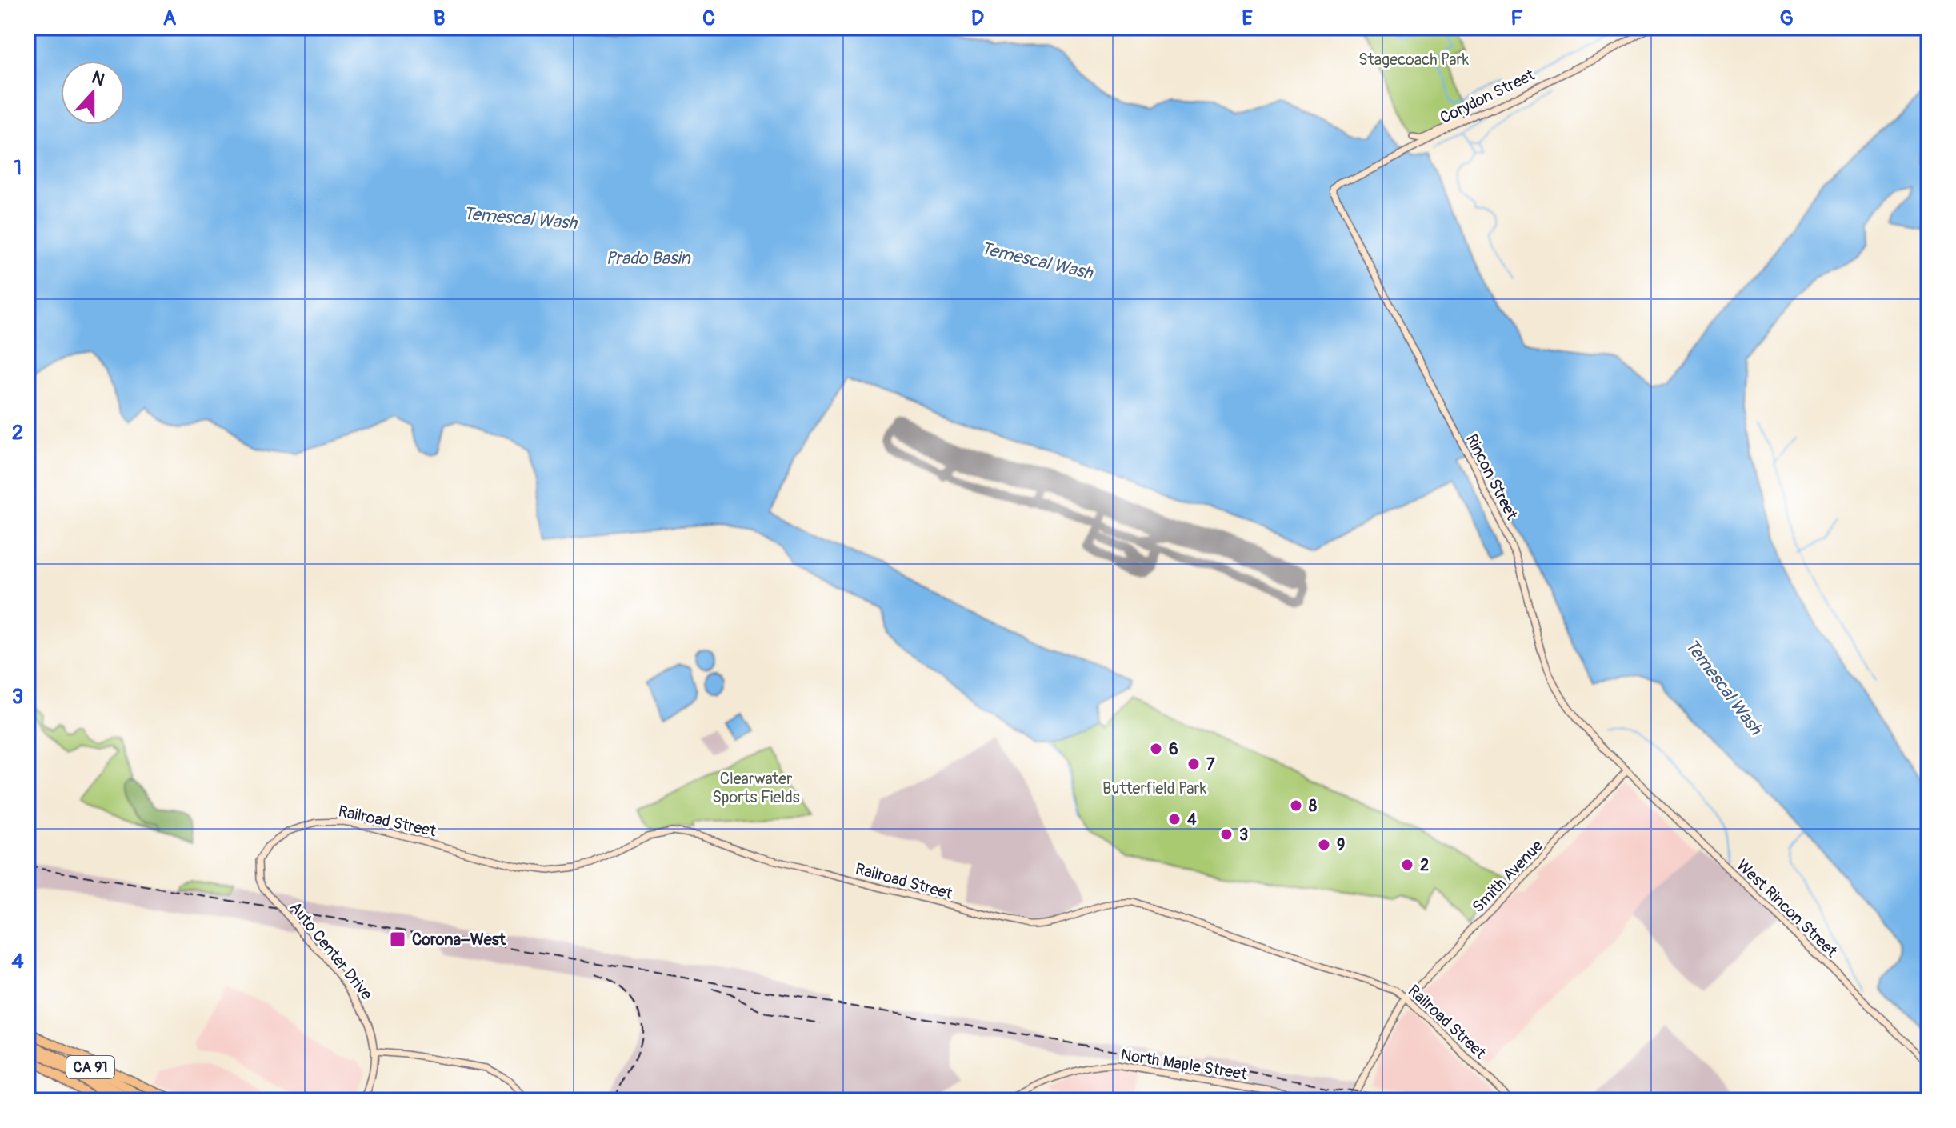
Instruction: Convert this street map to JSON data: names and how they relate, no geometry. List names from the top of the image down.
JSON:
{
  "streets": {
    "highway": ["CA 91"],
    "main road": [
      "Corydon Street",
      "Rincon Street",
      "Railroad Street",
      "Smith Avenue",
      "West Rincon Street",
      "Auto Center Drive",
      "North Maple Street"
    ]
  },
  "crossings": [
    ["Corydon Street", "Rincon Street"],
    ["Rincon Street", "Smith Avenue"],
    ["Rincon Street", "West Rincon Street"],
    ["Railroad Street", "Smith Avenue"],
    ["Railroad Street", "Auto Center Drive"],
    ["Smith Avenue", "West Rincon Street"]
  ],
  "water": ["Temescal Wash", "Prado Basin"],
  "parks": ["Stagecoach Park", "Clearwater Sports Fields", "Butterfield Park"],
  "places": {
    "other": [
      "6",
      "7",
      "8",
      "4",
      "3",
      "9",
      "2"
    ],
    "transit": ["Corona–West"]
  },
  "north": "top",
  "grid": {
    "columns": [
      "A",
      "B",
      "C",
      "D",
      "E",
      "F",
      "G"
    ],
    "rows": [
      "1",
      "2",
      "3",
      "4"
    ]
  }
}
